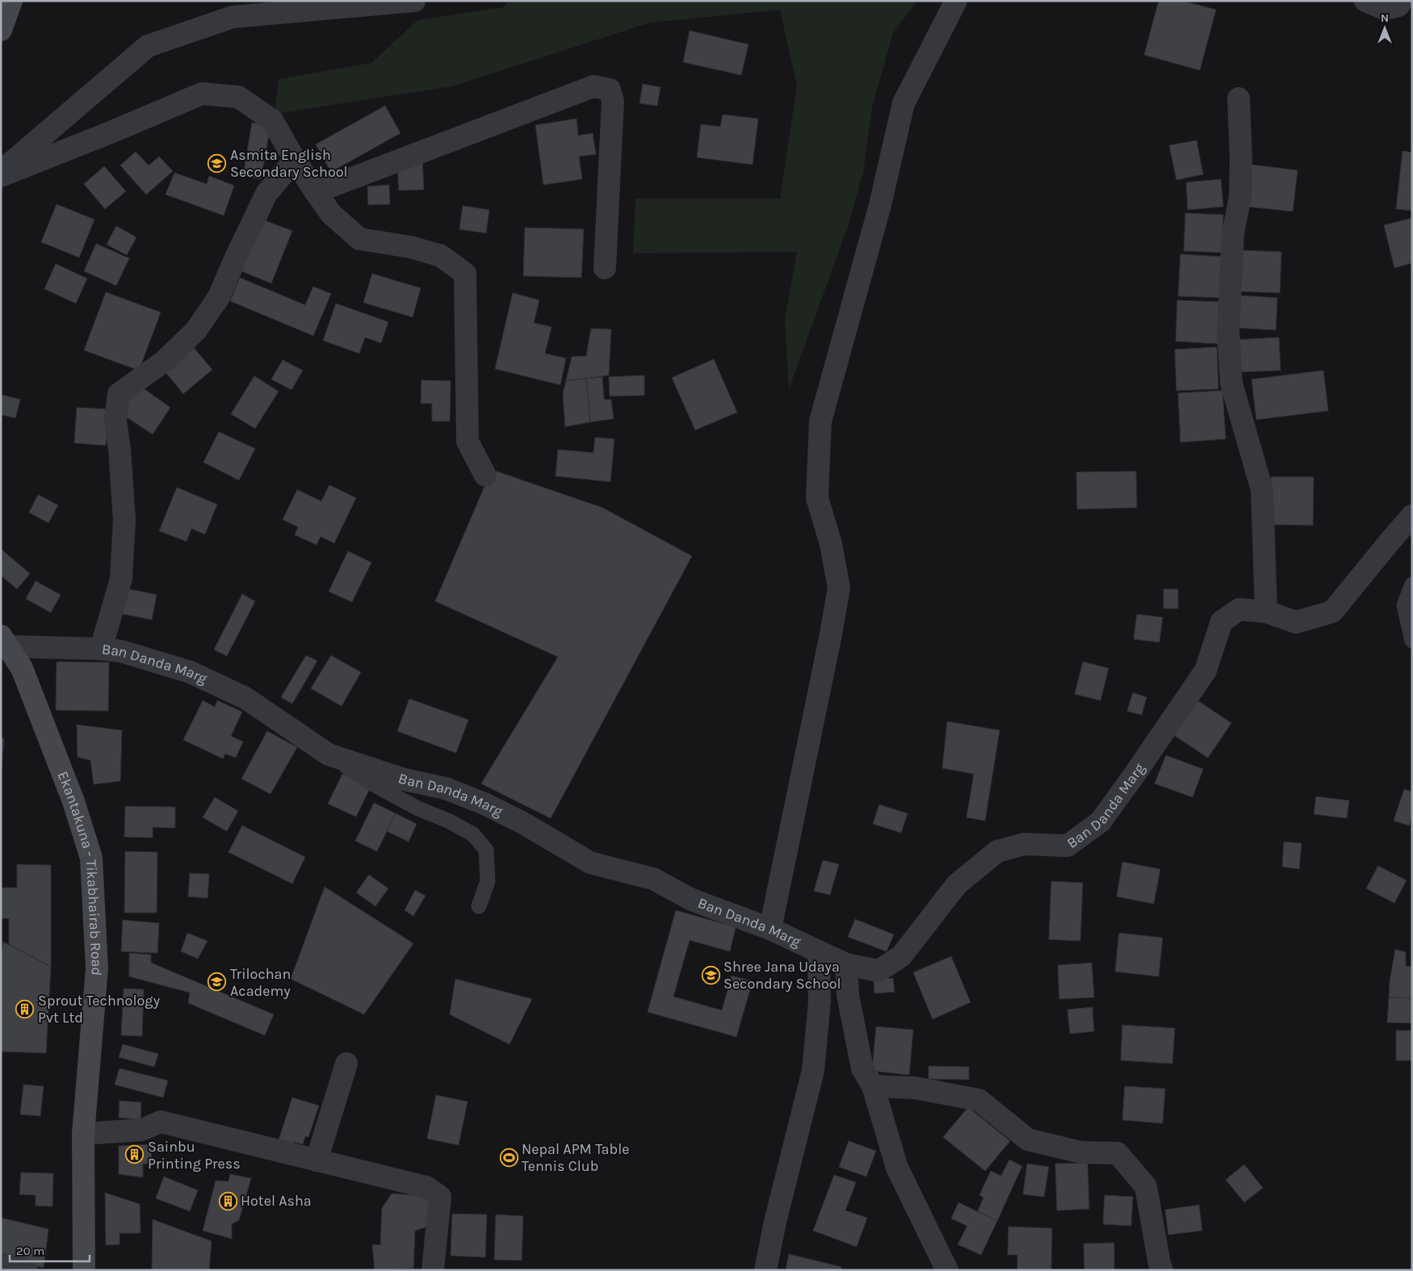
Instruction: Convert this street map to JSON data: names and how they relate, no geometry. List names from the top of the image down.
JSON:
{
  "streets": {
    "main road": ["Ekantakuna - Tikabhairab Road"],
    "street": ["Ban Danda Marg"]
  },
  "crossings": [
    ["Ban Danda Marg", "Ekantakuna - Tikabhairab Road"]
  ],
  "places": {
    "school or university": ["Asmita English Secondary School", "Shree Jana Udaya Secondary School", "Trilochan Academy"],
    "building": ["Sprout Technology Pvt Ltd", "Sainbu Printing Press", "Hotel Asha"],
    "sports": ["Nepal APM Table Tennis Club"]
  },
  "scale_bar": "20 m",
  "north": "top"
}
